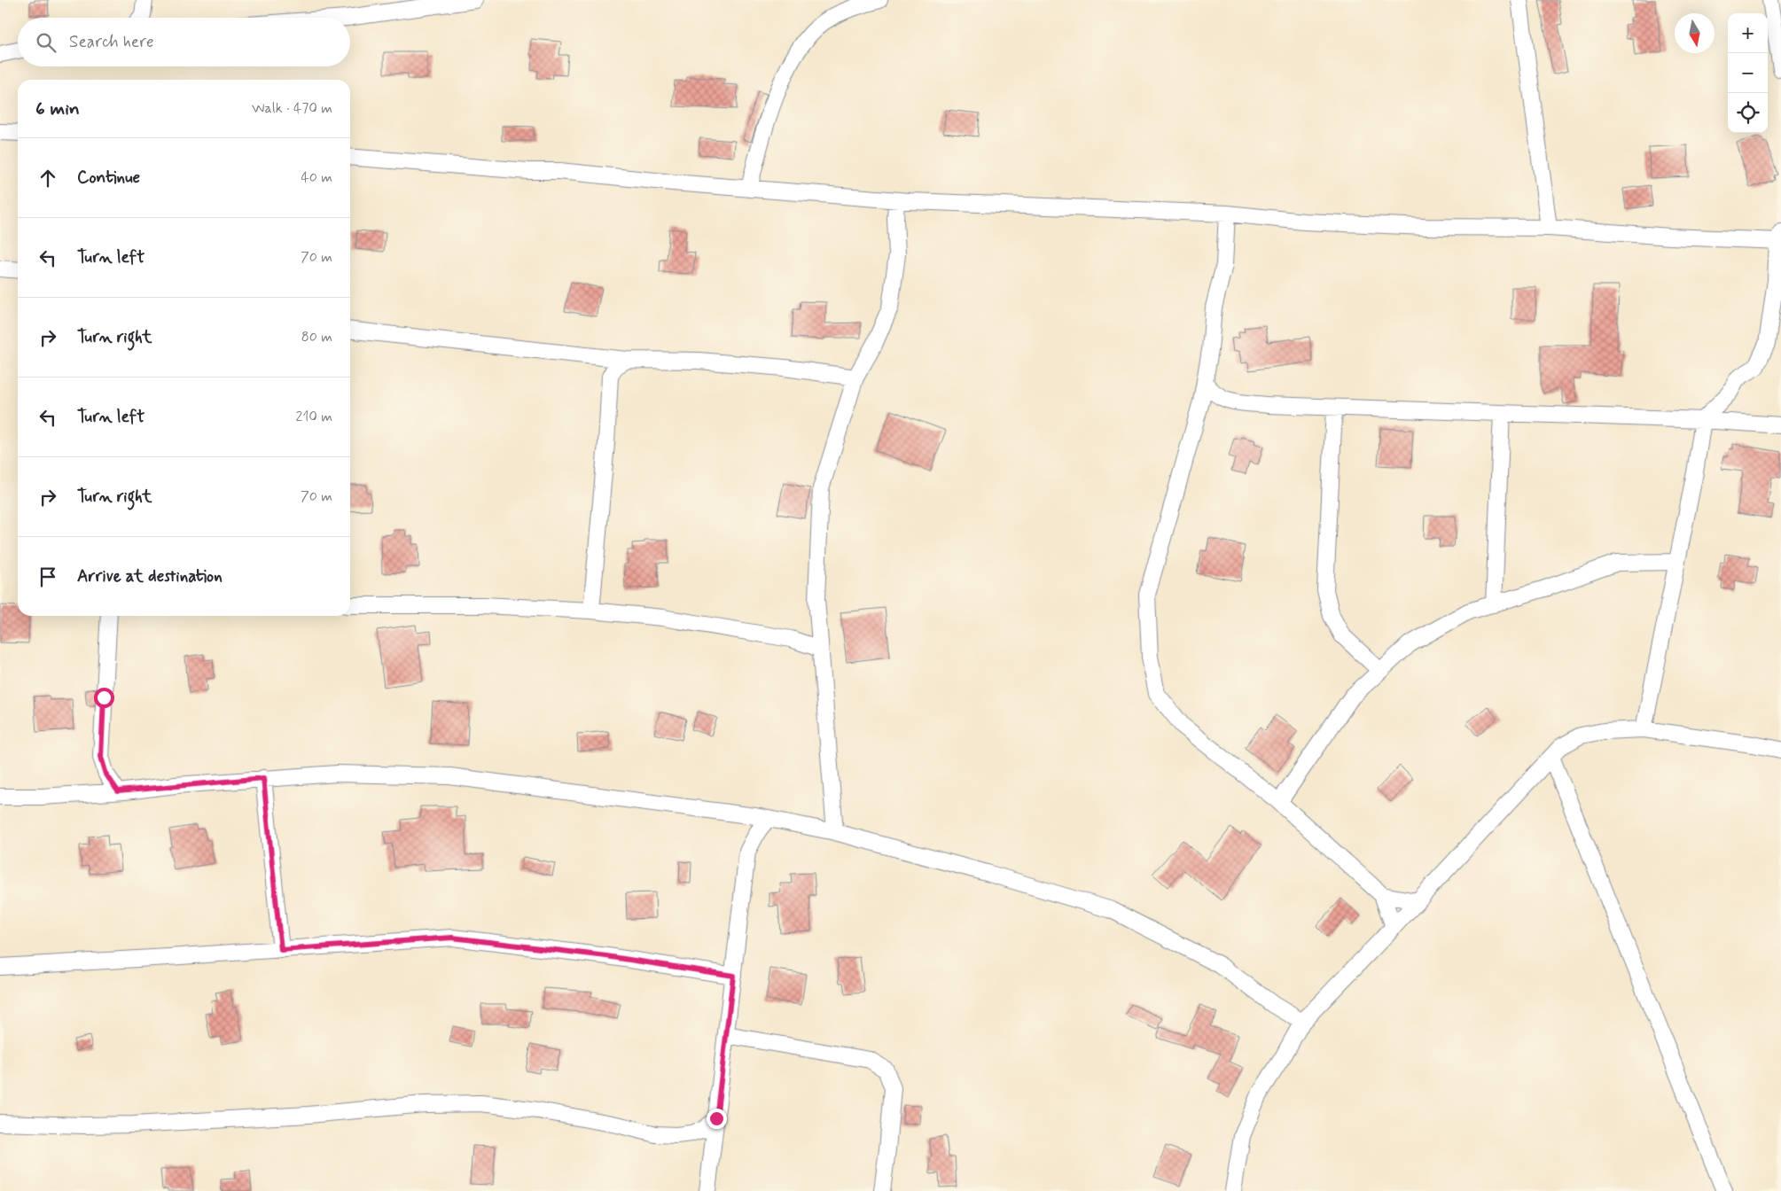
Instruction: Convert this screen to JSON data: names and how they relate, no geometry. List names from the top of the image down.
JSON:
{
  "north": "bottom",
  "page": {
    "map_buttons": ["+", "−"],
    "search": "Search here",
    "heading": ["6 min", "Walk · 470 m"],
    "list": [
      ["Continue", "40 m"],
      ["Turn left", "70 m"],
      ["Turn right", "80 m"],
      ["Turn left", "210 m"],
      ["Turn right", "70 m"],
      "Arrive at destination"
    ]
  }
}
